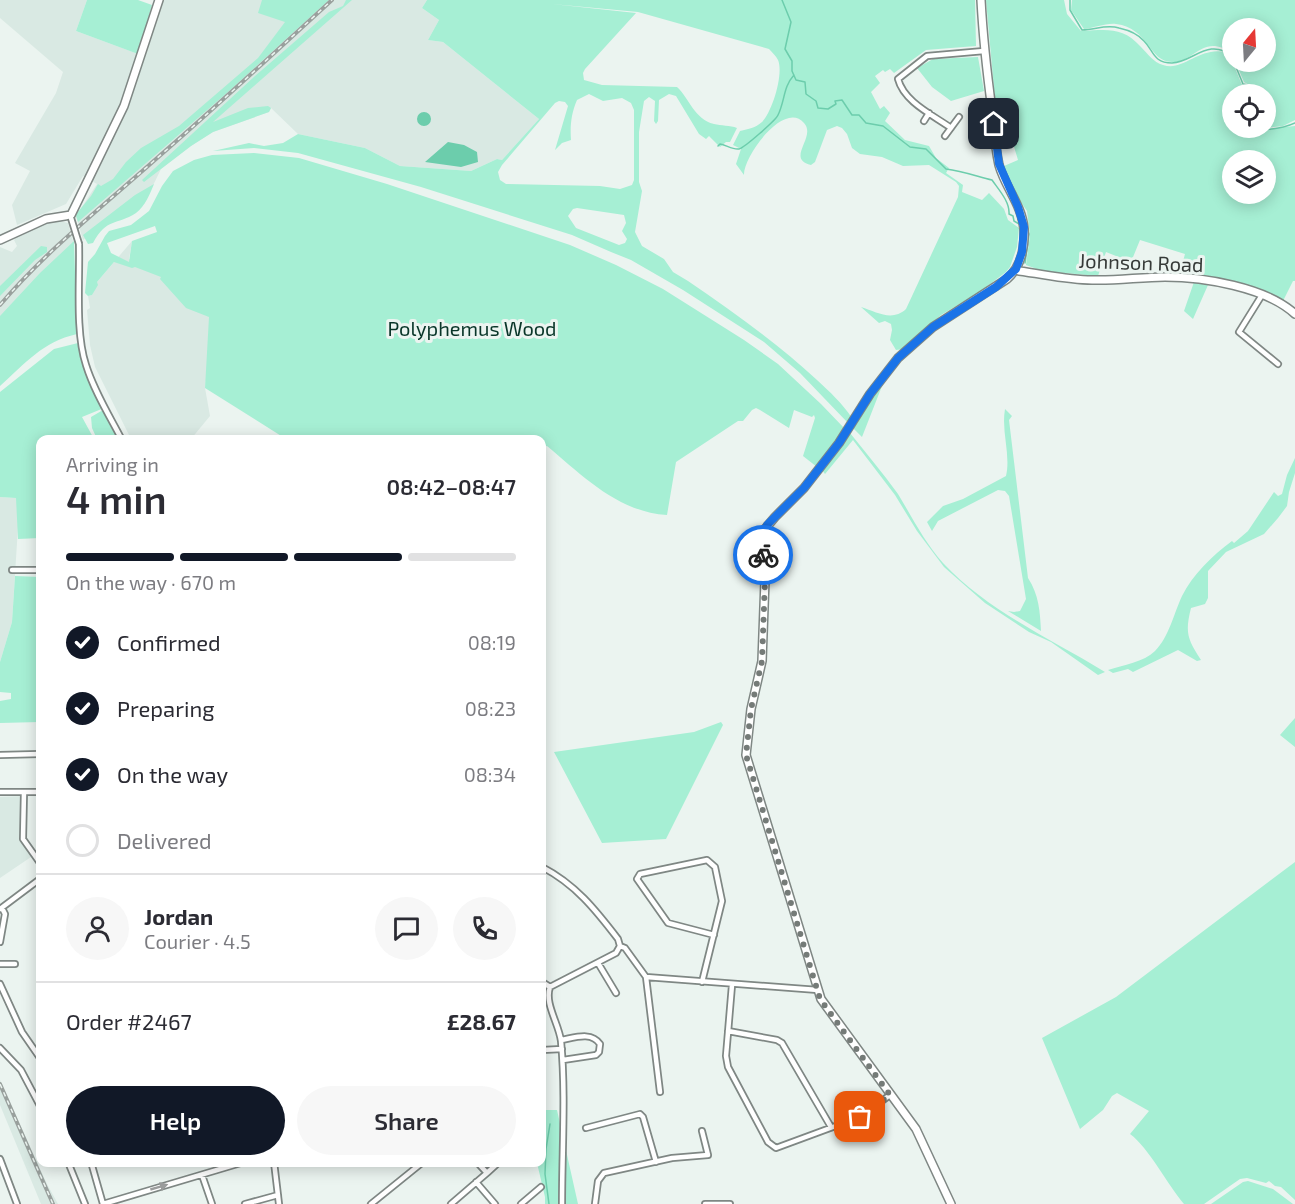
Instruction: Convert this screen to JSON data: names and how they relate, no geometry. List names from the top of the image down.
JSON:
{
  "streets": {
    "street": ["Johnson Road"]
  },
  "parks": ["Polyphemus Wood"],
  "north": "top",
  "page": {
    "heading": ["4 min", "Arriving in", "08:42–08:47"],
    "panel": [
      "Jordan",
      "Courier · 4.5",
      "Order #2467",
      "£28.67"
    ],
    "bar": "On the way · 670 m",
    "list": [
      ["Confirmed", "08:19"],
      ["Preparing", "08:23"],
      ["On the way", "08:34"],
      "Delivered"
    ],
    "buttons": ["Help", "Share"]
  }
}
